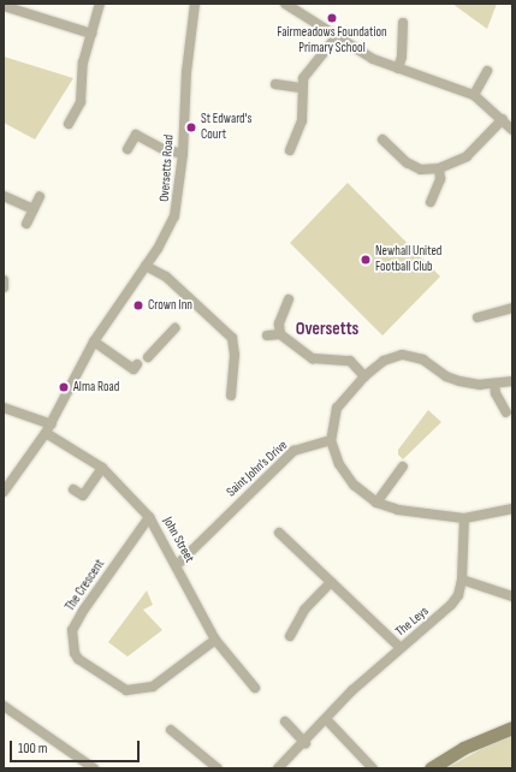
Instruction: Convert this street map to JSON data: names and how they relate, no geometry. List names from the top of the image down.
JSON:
{
  "streets": {
    "street": [
      "Oversetts Road",
      "Saint John's Drive",
      "John Street",
      "The Crescent",
      "The Leys"
    ]
  },
  "crossings": [
    ["Oversetts Road", "John Street"],
    ["Saint John's Drive", "John Street"],
    ["John Street", "The Crescent"]
  ],
  "districts": ["Oversetts"],
  "places": [
    "Fairmeadows Foundation Primary School",
    "St Edward's Court",
    "Newhall United Football Club",
    "Crown Inn",
    "Alma Road"
  ],
  "scale_bar": "100 m"
}
